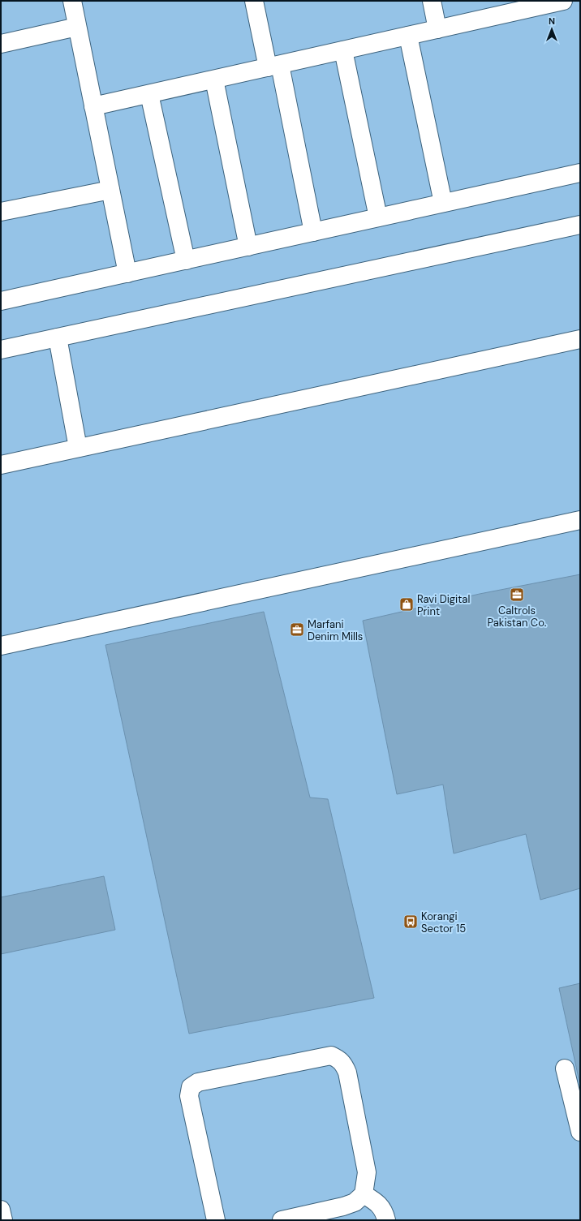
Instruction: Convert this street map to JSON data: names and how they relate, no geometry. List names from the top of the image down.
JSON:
{
  "places": {
    "office": ["Caltrols Pakistan Co.", "Marfani Denim Mills"],
    "shop": ["Ravi Digital Print"],
    "bus stop": ["Korangi Sector 15"]
  },
  "north": "top"
}
